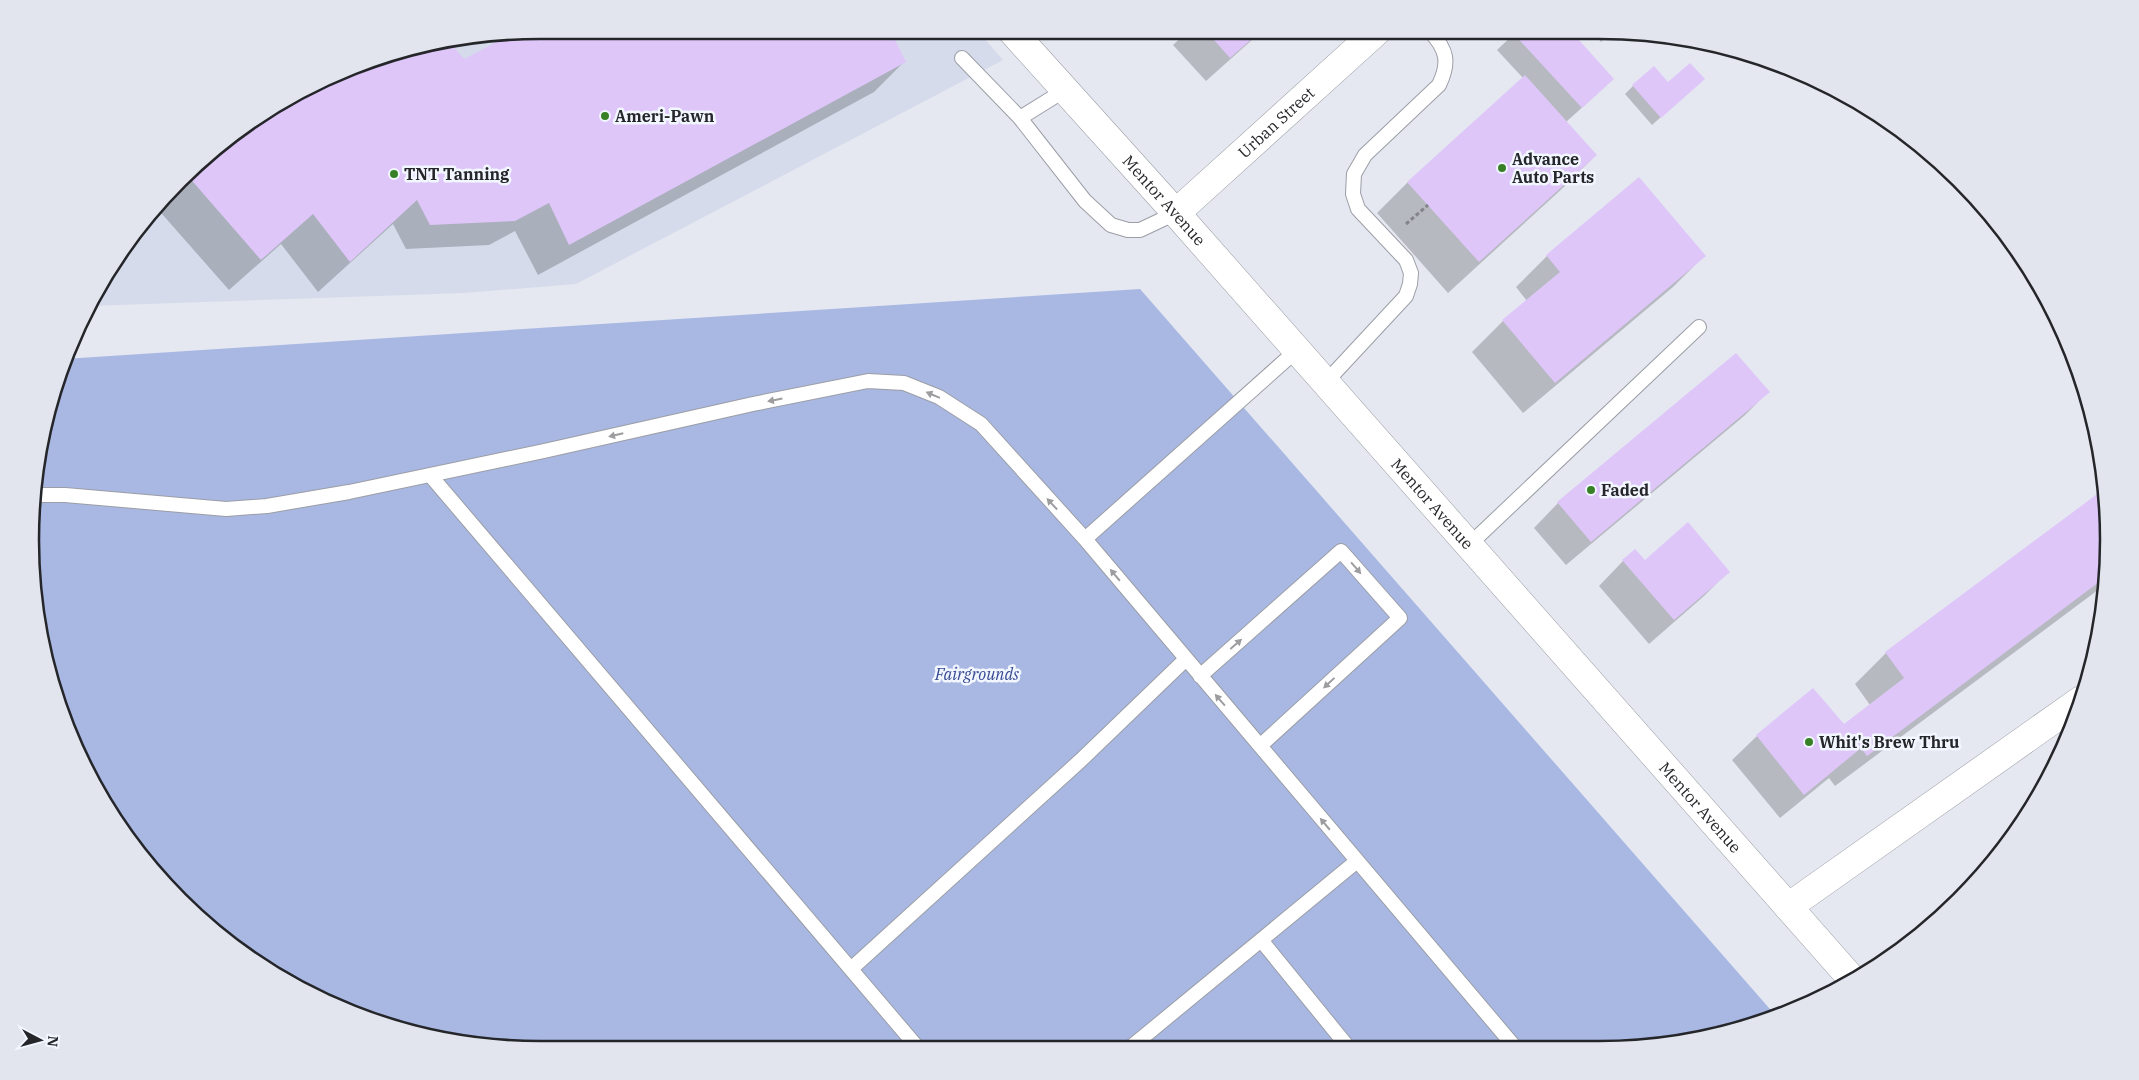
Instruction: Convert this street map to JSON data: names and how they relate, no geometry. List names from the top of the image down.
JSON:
{
  "streets": {
    "main road": ["Urban Street", "Mentor Avenue"]
  },
  "crossings": [
    ["Urban Street", "Mentor Avenue"]
  ],
  "parks": ["Fairgrounds"],
  "places": [
    "Ameri-Pawn",
    "Advance Auto Parts",
    "TNT Tanning",
    "Faded",
    "Whit's Brew Thru"
  ],
  "north": "right"
}
